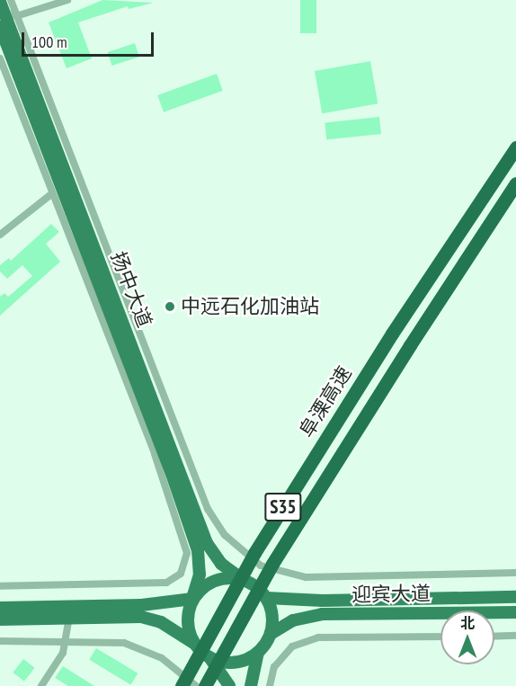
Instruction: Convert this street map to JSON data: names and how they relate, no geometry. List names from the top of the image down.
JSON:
{
  "streets": {
    "highway": ["阜溧高速", "S35"],
    "main road": ["扬中大道", "迎宾大道"]
  },
  "crossings": [
    ["扬中大道", "迎宾大道"]
  ],
  "places": ["中远石化加油站"],
  "scale_bar": "100 m",
  "north": "top"
}
